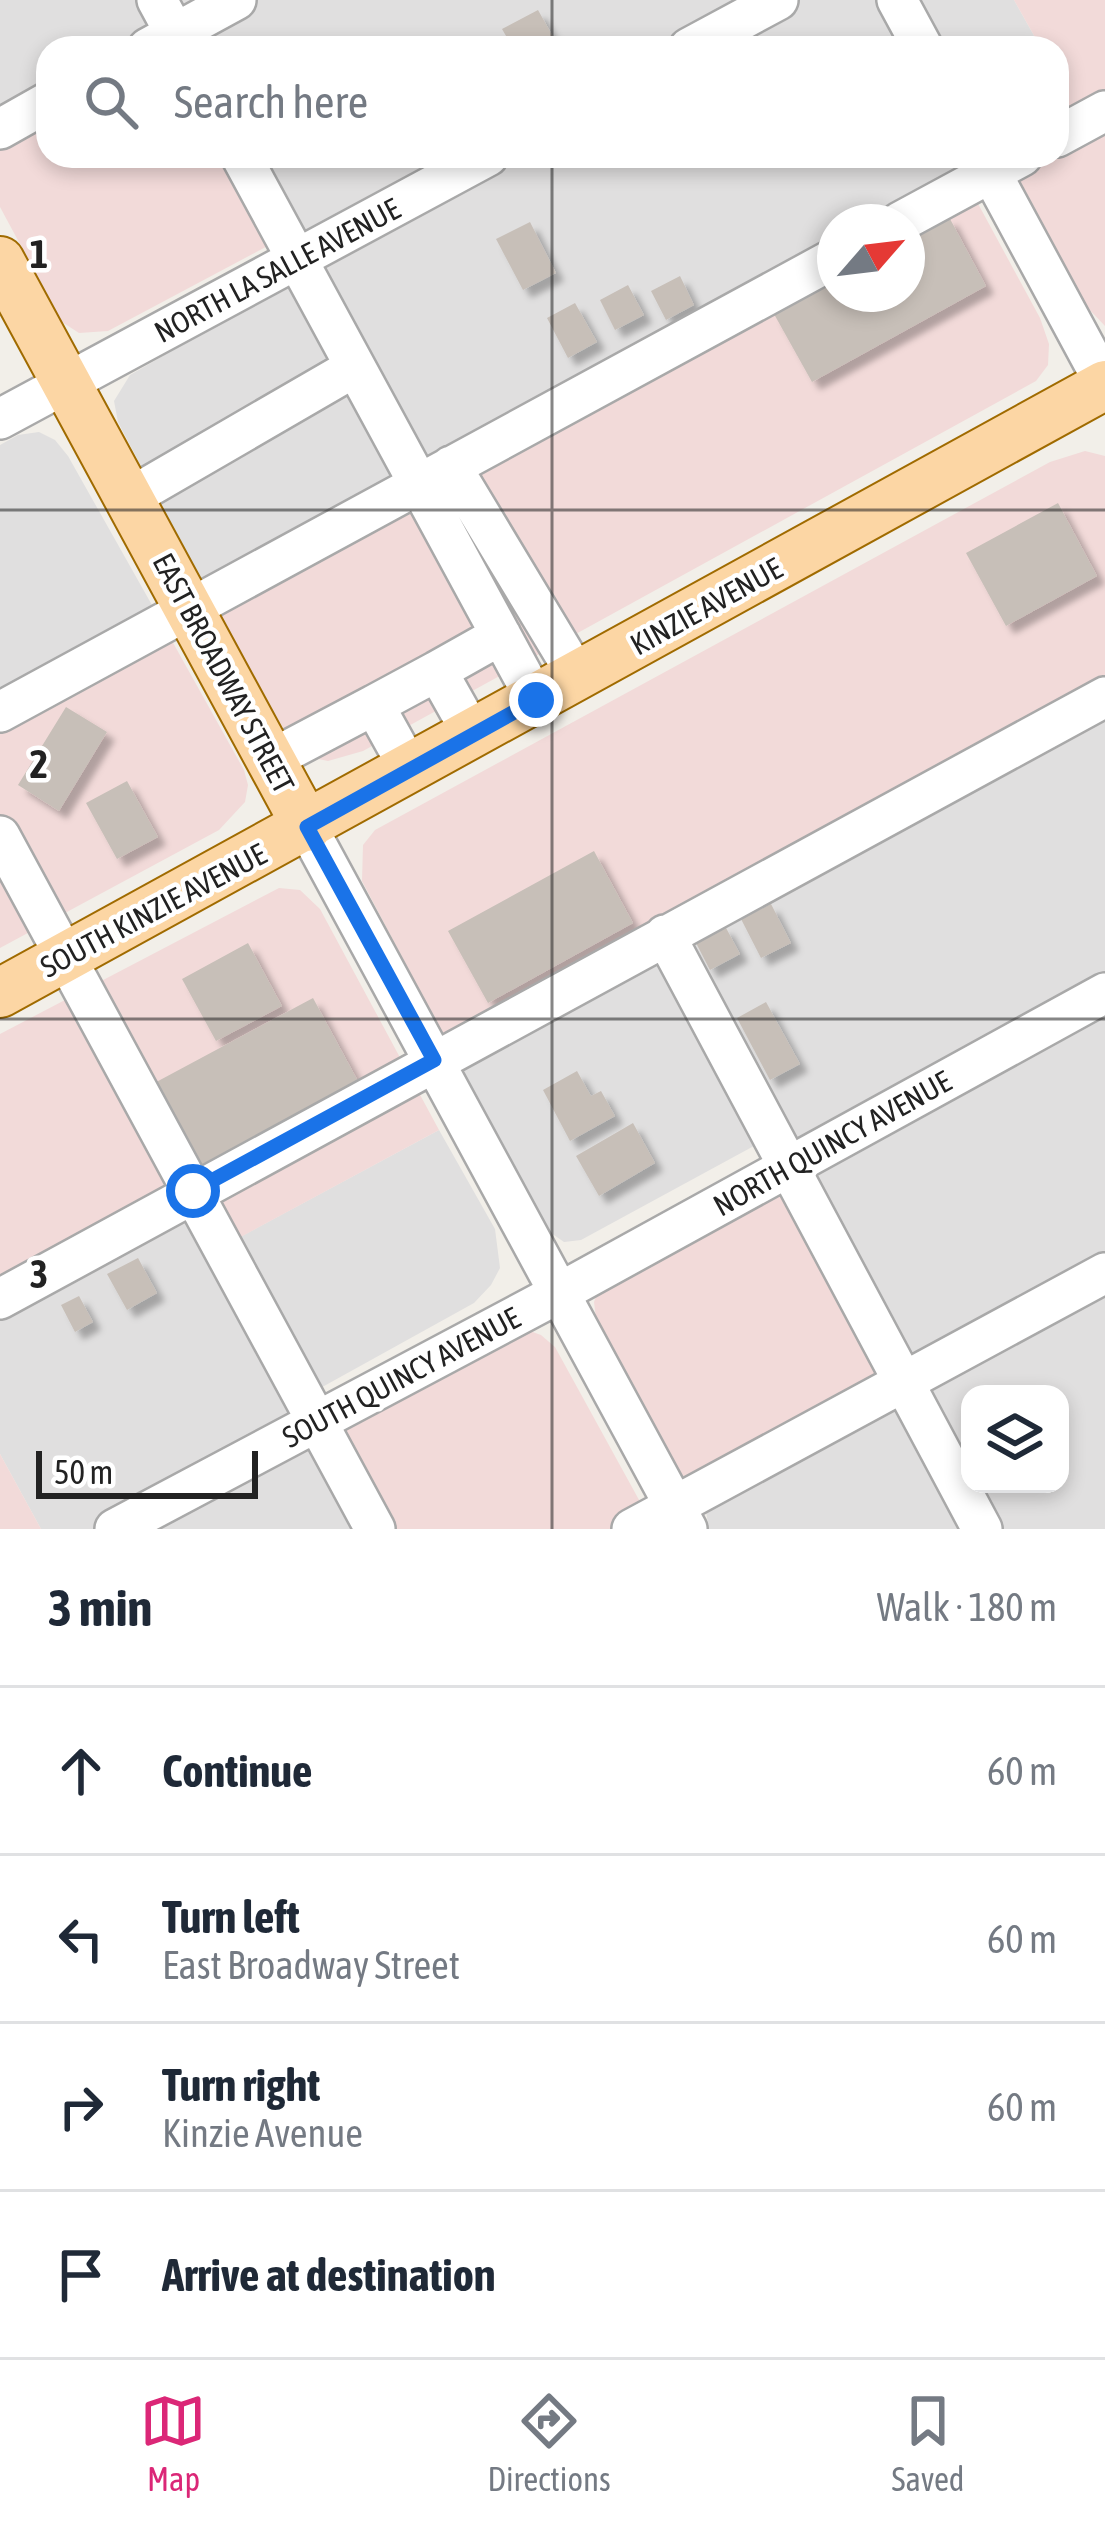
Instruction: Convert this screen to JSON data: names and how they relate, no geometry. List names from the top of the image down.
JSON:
{
  "streets": {
    "main road": ["KINZIE AVENUE", "EAST BROADWAY STREET", "SOUTH KINZIE AVENUE"],
    "street": ["NORTH LA SALLE AVENUE", "NORTH QUINCY AVENUE", "SOUTH QUINCY AVENUE"]
  },
  "crossings": [
    ["NORTH LA SALLE AVENUE", "EAST BROADWAY STREET"],
    ["KINZIE AVENUE", "EAST BROADWAY STREET"],
    ["KINZIE AVENUE", "SOUTH KINZIE AVENUE"],
    ["EAST BROADWAY STREET", "SOUTH KINZIE AVENUE"],
    ["EAST BROADWAY STREET", "NORTH QUINCY AVENUE"],
    ["EAST BROADWAY STREET", "SOUTH QUINCY AVENUE"],
    ["NORTH QUINCY AVENUE", "SOUTH QUINCY AVENUE"]
  ],
  "scale_bar": "50 m",
  "north": "top right",
  "page": {
    "search": "Search here",
    "scale": "50 m",
    "heading": ["3 min", "Walk · 180 m"],
    "list": [
      ["Continue", "60 m"],
      ["Turn left", "East Broadway Street", "60 m"],
      ["Turn right", "Kinzie Avenue", "60 m"],
      "Arrive at destination"
    ],
    "nav": ["Map", "Directions", "Saved"]
  },
  "grid": {
    "rows": ["1", "2", "3"]
  }
}
